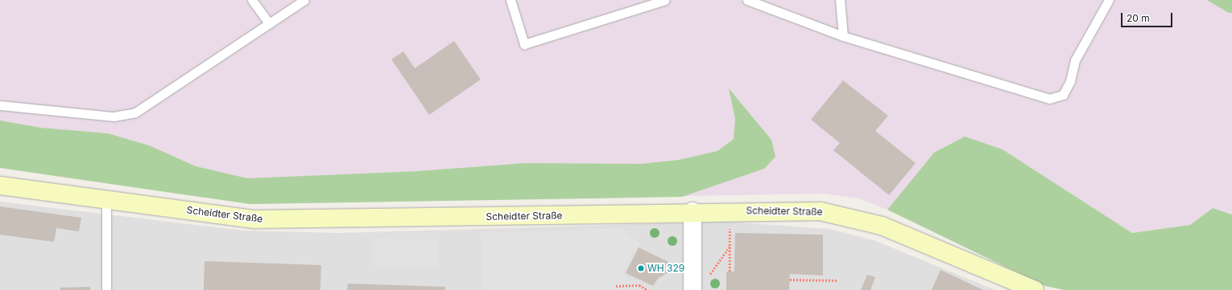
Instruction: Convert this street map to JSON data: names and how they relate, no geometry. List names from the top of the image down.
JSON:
{
  "streets": {
    "main road": ["Scheidter Straße"]
  },
  "places": ["WH 329"],
  "scale_bar": "20 m"
}
